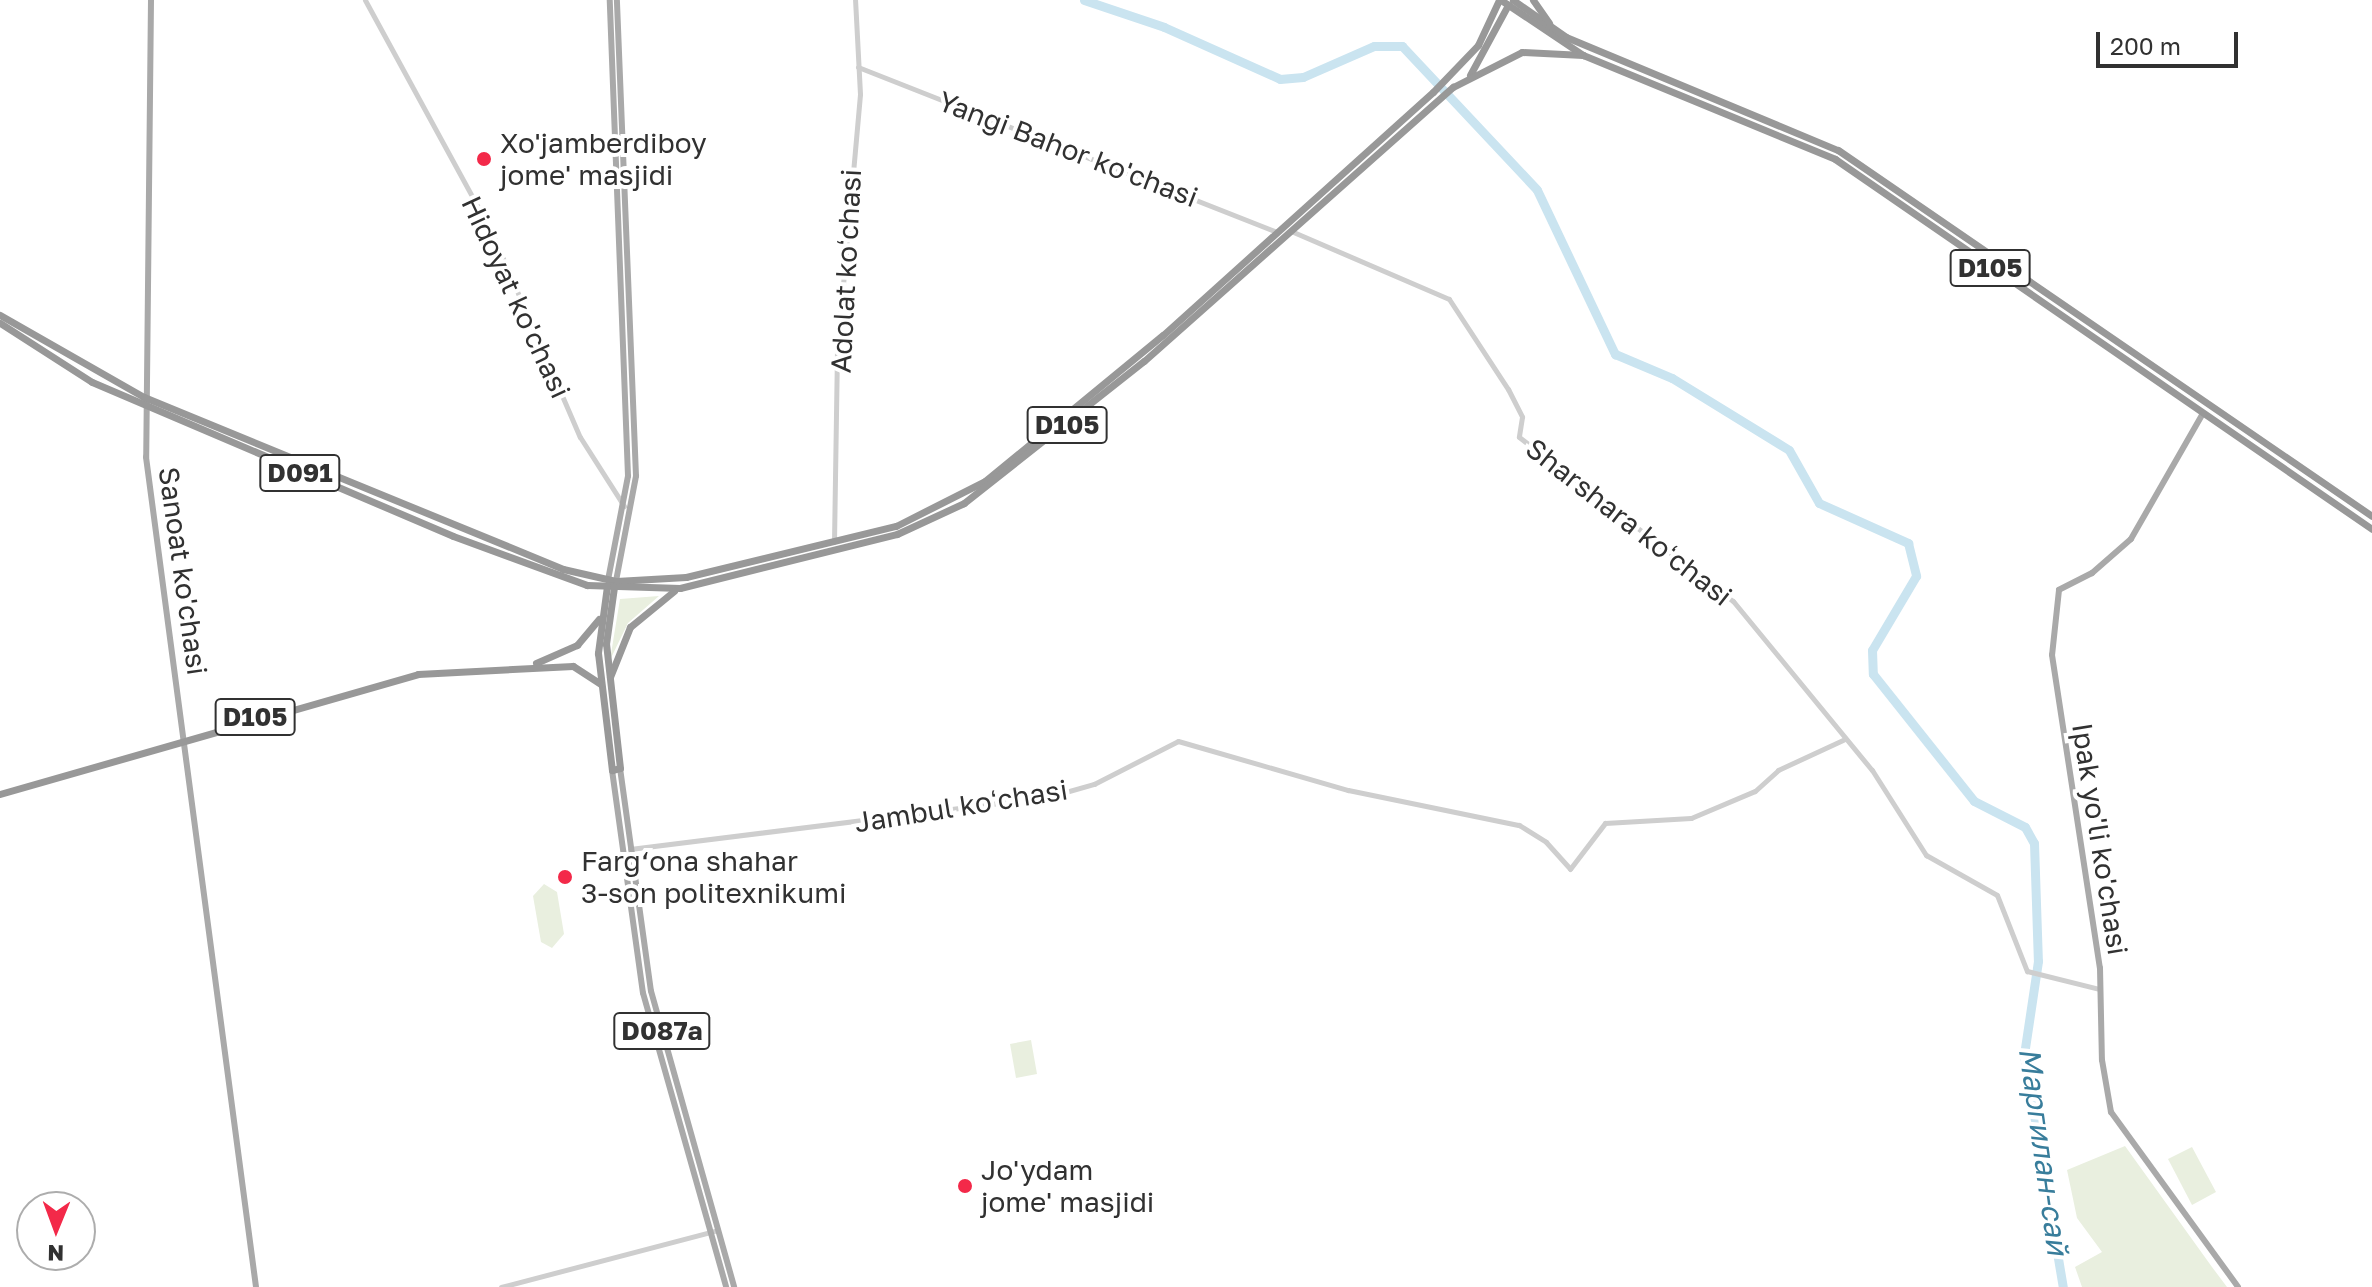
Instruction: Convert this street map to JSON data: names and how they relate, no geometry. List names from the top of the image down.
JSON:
{
  "streets": {
    "highway": ["D105", "D091"],
    "main road": ["Sanoat ko'chasi", "Ipak yo'li ko'chasi", "D087a"],
    "street": [
      "Yangi Bahor ko'chasi",
      "Adolat koʻchasi",
      "Hidoyat ko'chasi",
      "Sharshara koʻchasi",
      "Jambul koʻchasi"
    ]
  },
  "crossings": [
    ["Yangi Bahor ko'chasi", "D105"],
    ["Yangi Bahor ko'chasi", "Adolat koʻchasi"],
    ["D105", "Adolat koʻchasi"],
    ["D105", "D091"],
    ["D105", "Sharshara koʻchasi"],
    ["D105", "Sanoat ko'chasi"],
    ["D105", "Ipak yo'li ko'chasi"],
    ["D105", "D087a"],
    ["D091", "Sanoat ko'chasi"],
    ["Sharshara koʻchasi", "Jambul koʻchasi"],
    ["Sharshara koʻchasi", "Ipak yo'li ko'chasi"],
    ["Jambul koʻchasi", "D087a"]
  ],
  "water": ["Маргилан-сай"],
  "places": ["Xo'jamberdiboy jome' masjidi", "Farg‘ona shahar 3-son politexnikumi", "Jo'ydam jome' masjidi"],
  "scale_bar": "200 m",
  "north": "bottom"
}
